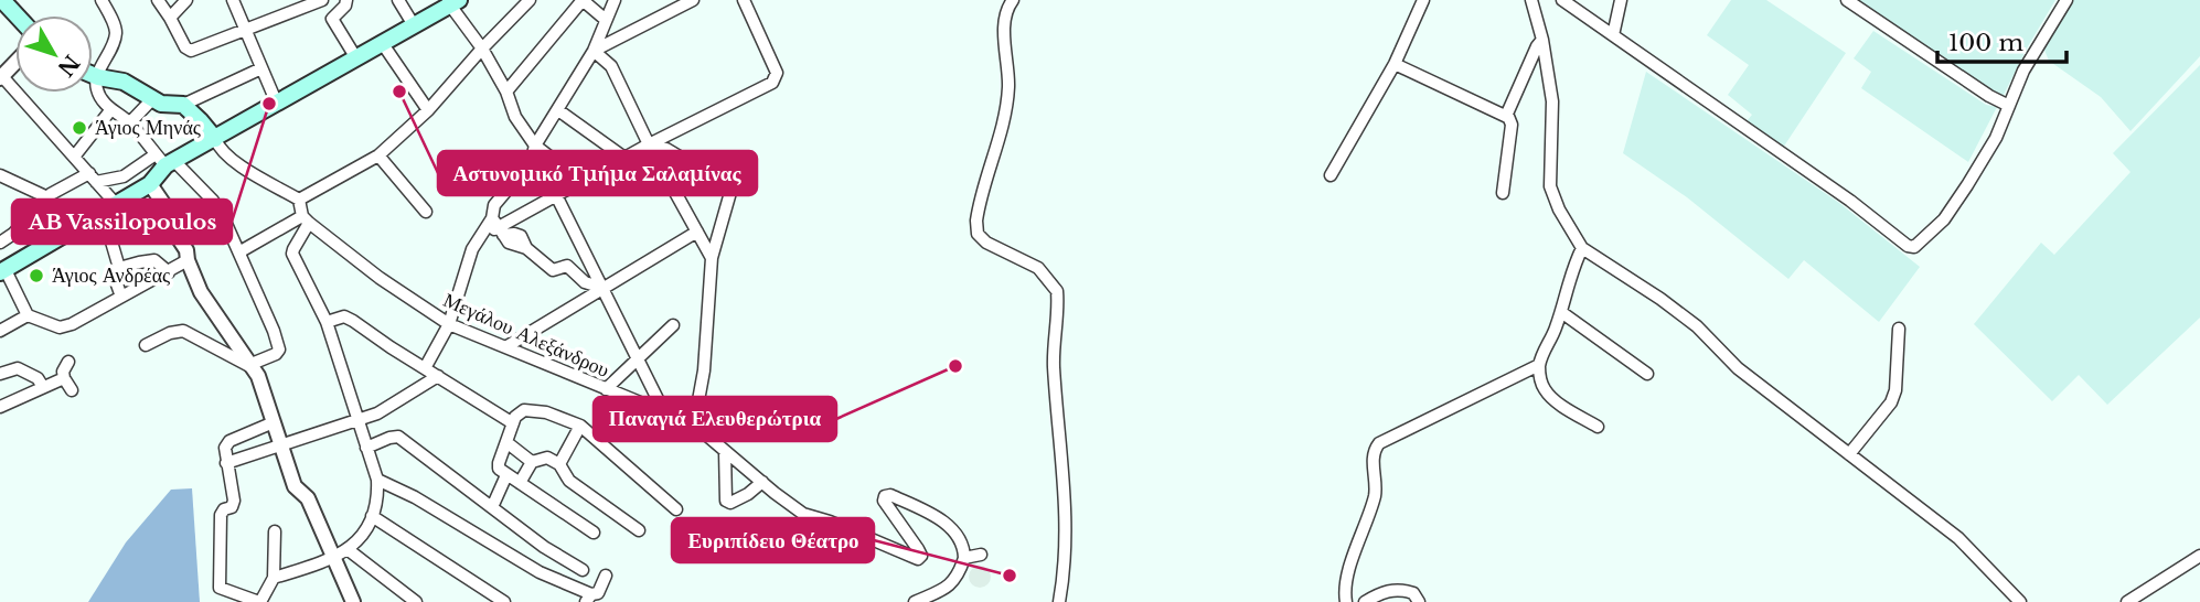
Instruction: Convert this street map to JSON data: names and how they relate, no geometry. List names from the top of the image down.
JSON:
{
  "streets": {
    "street": ["Μεγάλου Αλεξάνδρου"]
  },
  "places": [
    "Αστυνομικό Τμήμα Σαλαμίνας",
    "AB Vassilopoulos",
    "Άγιος Μηνάς",
    "Άγιος Ανδρέας",
    "Παναγιά Ελευθερώτρια",
    "Ευριπίδειο Θέατρο"
  ],
  "scale_bar": "100 m",
  "north": "bottom right"
}
